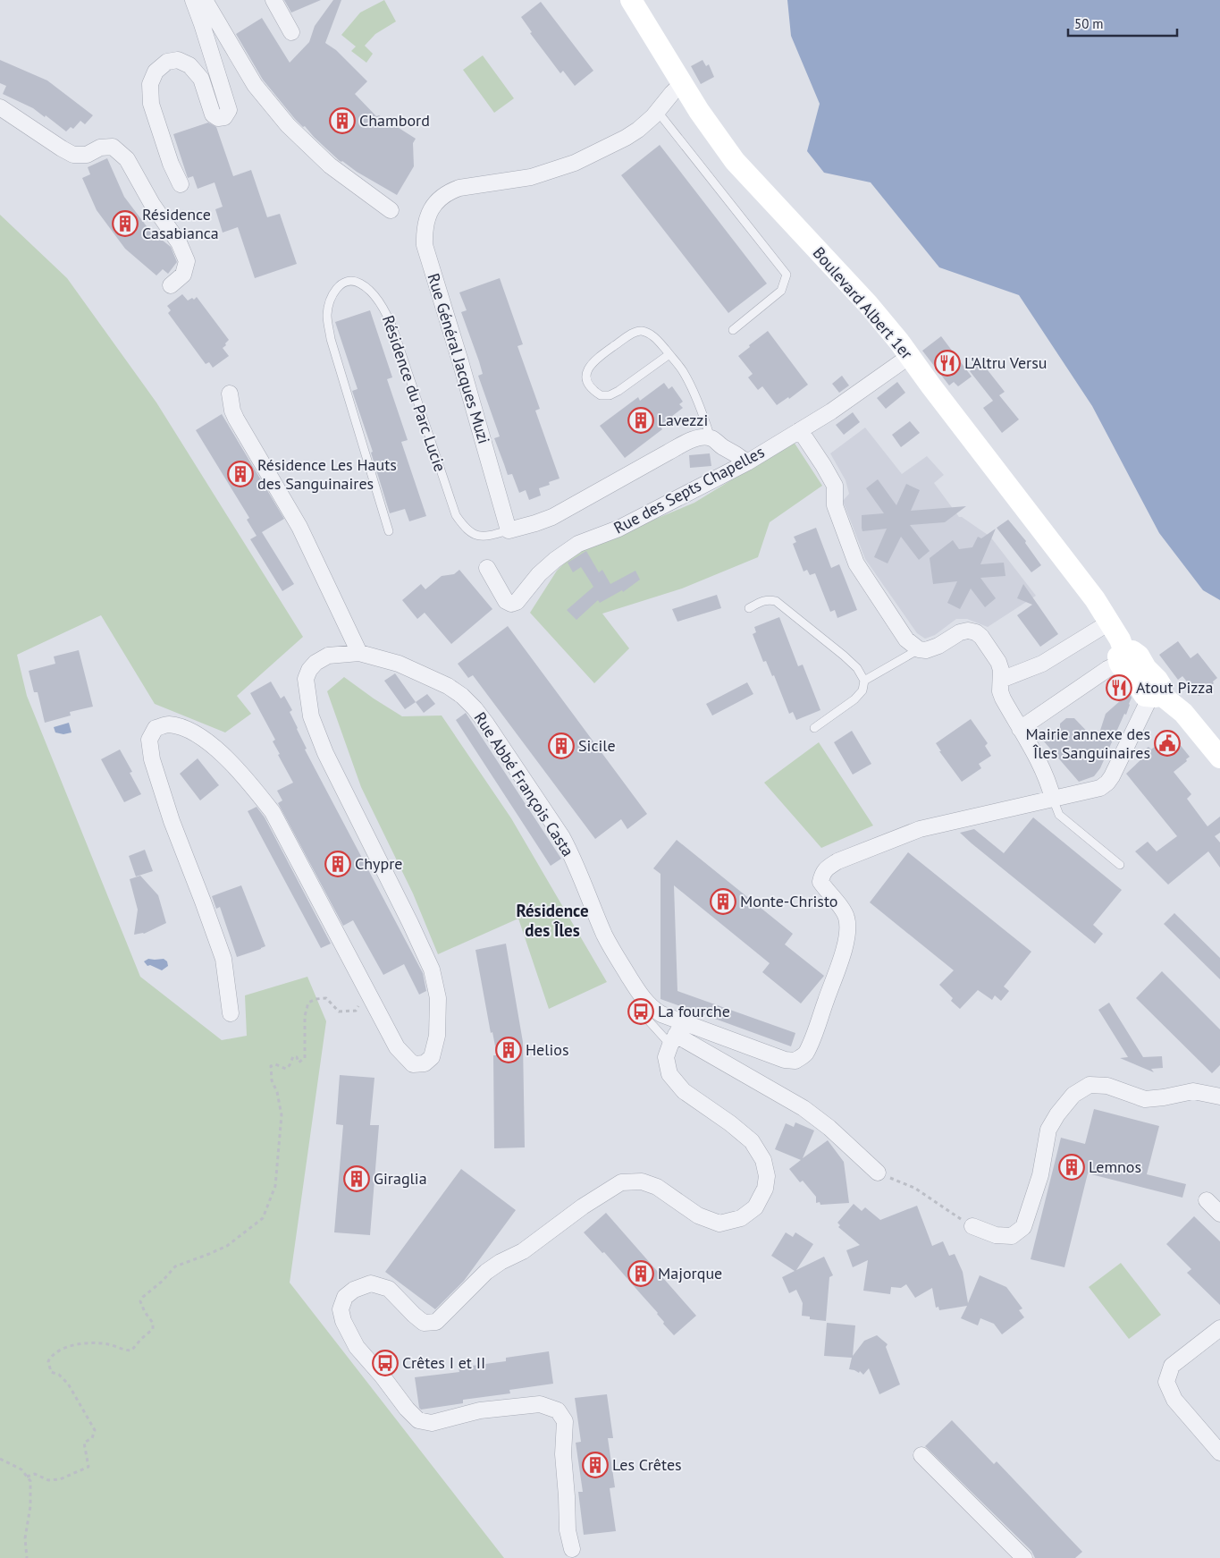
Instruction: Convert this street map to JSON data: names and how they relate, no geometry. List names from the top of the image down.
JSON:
{
  "streets": {
    "main road": ["Boulevard Albert 1er"],
    "street": ["Rue Général Jacques Muzi", "Rue des Septs Chapelles", "Rue Abbé François Casta"],
    "lane": ["Résidence du Parc Lucie"]
  },
  "crossings": [
    ["Boulevard Albert 1er", "Rue Général Jacques Muzi"],
    ["Boulevard Albert 1er", "Rue des Septs Chapelles"],
    ["Rue Général Jacques Muzi", "Résidence du Parc Lucie"]
  ],
  "districts": ["Résidence des Îles"],
  "places": {
    "building": [
      "Chambord",
      "Résidence Casabianca",
      "Lavezzi",
      "Résidence Les Hauts des Sanguinaires",
      "Sicile",
      "Chypre",
      "Monte-Christo",
      "Helios",
      "Lemnos",
      "Giraglia",
      "Majorque",
      "Les Crêtes"
    ],
    "restaurant": ["L'Altru Versu", "Atout Pizza"],
    "public building": ["Mairie annexe des Îles Sanguinaires"],
    "bus stop": ["La fourche", "Crêtes I et II"]
  },
  "scale_bar": "50 m"
}
